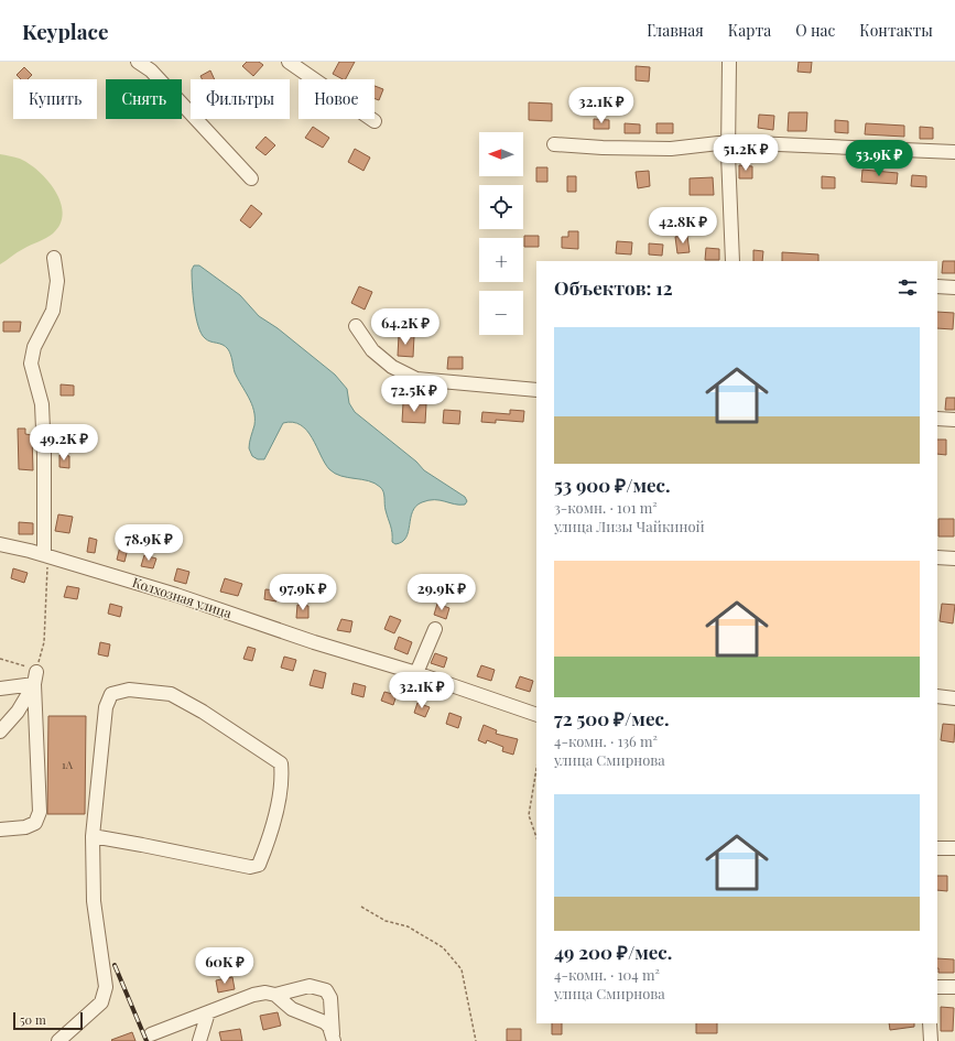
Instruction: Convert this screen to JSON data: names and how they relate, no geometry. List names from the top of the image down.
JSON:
{
  "streets": {
    "street": ["Колхозная улица"]
  },
  "house_numbers": ["1А"],
  "scale_bar": "50 m",
  "north": "left",
  "page": {
    "header": "Keyplace",
    "nav": [
      "Главная",
      "Карта",
      "О нас",
      "Контакты"
    ],
    "chip": [
      "Купить",
      "Снять",
      "Фильтры",
      "Новое"
    ],
    "price": [
      "32.1K ₽",
      "51.2K ₽",
      "53.9K ₽",
      "42.8K ₽",
      "64.2K ₽",
      "72.5K ₽",
      "49.2K ₽",
      "78.9K ₽",
      "97.9K ₽",
      "29.9K ₽",
      "32.1K ₽",
      "60K ₽"
    ],
    "map_buttons": ["+", "−"],
    "heading": "Объектов: 12",
    "list": [
      {
        "name": "53 900 ₽/мес.",
        "note": "3-комн. · 101 m² · улица Лизы Чайкиной"
      },
      {
        "name": "72 500 ₽/мес.",
        "note": "4-комн. · 136 m² · улица Смирнова"
      },
      {
        "name": "49 200 ₽/мес.",
        "note": "4-комн. · 104 m² · улица Смирнова"
      }
    ],
    "scale": "50 m"
  }
}
